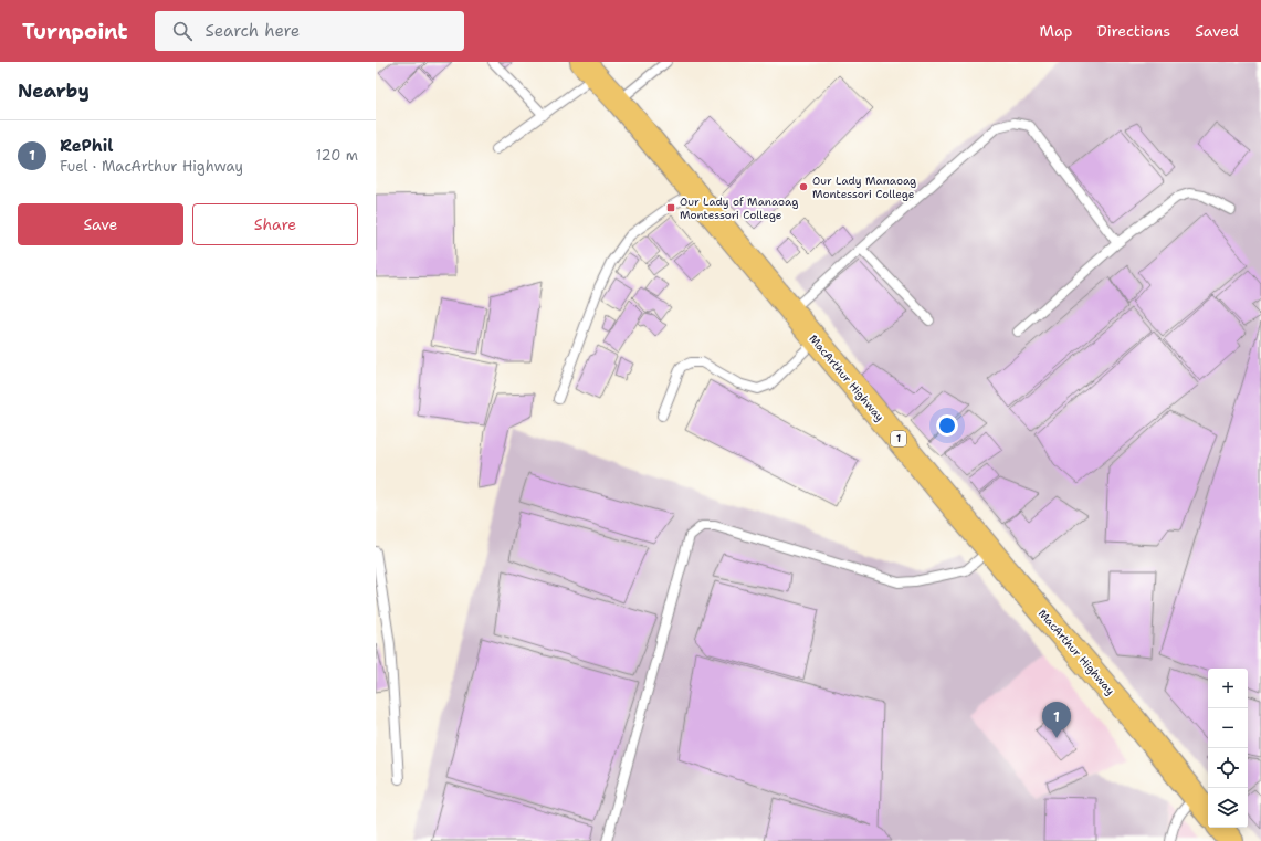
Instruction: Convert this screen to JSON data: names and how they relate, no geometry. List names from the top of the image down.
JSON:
{
  "streets": {
    "highway": ["MacArthur Highway", "1"]
  },
  "places": {
    "other": ["Our Lady Manaoag Montessori College"],
    "transit": ["Our Lady of Manaoag Montessori College"]
  },
  "page": {
    "header": "Turnpoint",
    "search": "Search here",
    "nav": ["Map", "Directions", "Saved"],
    "heading": "Nearby",
    "list": [
      {
        "mark": "1",
        "name": "RePhil",
        "note": "Fuel · MacArthur Highway",
        "value": "120 m"
      }
    ],
    "buttons": ["Save", "Share"],
    "map_buttons": ["+", "−"],
    "pins": "1"
  }
}
